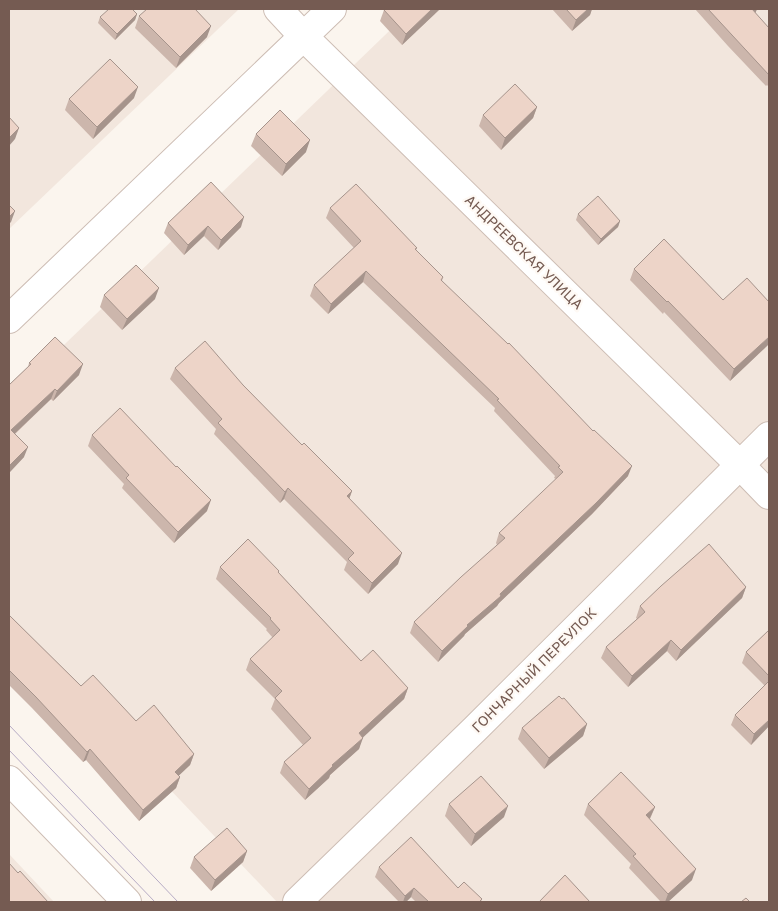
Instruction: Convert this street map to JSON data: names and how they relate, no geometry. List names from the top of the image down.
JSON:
{
  "streets": {
    "street": ["АНДРЕЕВСКАЯ УЛИЦА", "ГОНЧАРНЫЙ ПЕРЕУЛОК"]
  },
  "crossings": [
    ["АНДРЕЕВСКАЯ УЛИЦА", "ГОНЧАРНЫЙ ПЕРЕУЛОК"]
  ]
}
